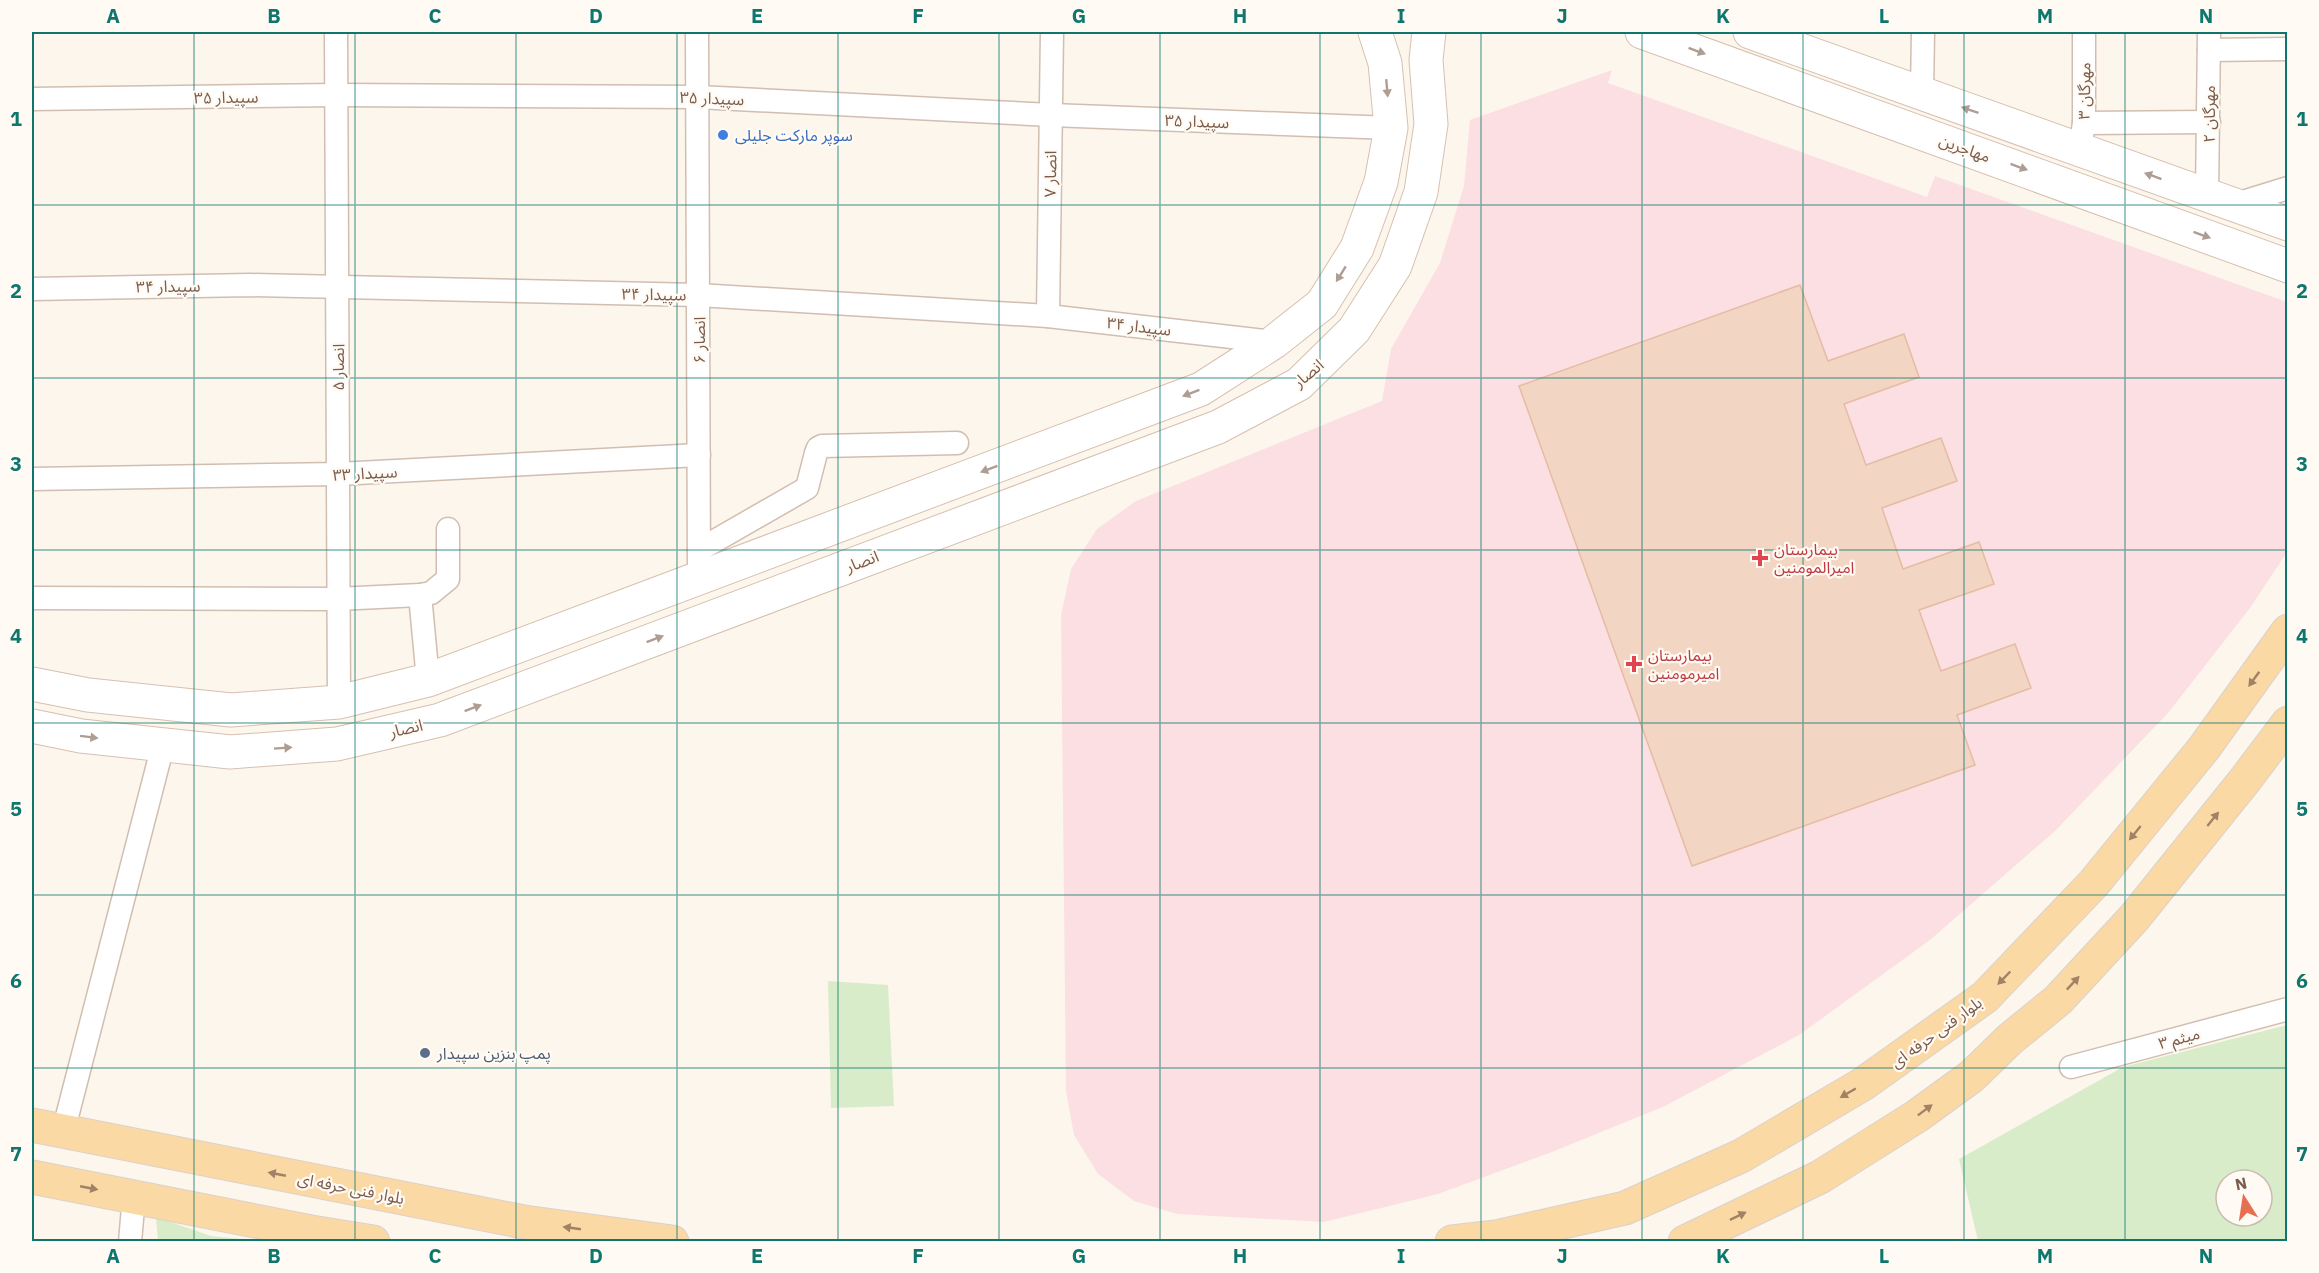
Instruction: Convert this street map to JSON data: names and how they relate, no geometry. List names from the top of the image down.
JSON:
{
  "streets": {
    "main road": ["مهاجرین", "انصار", "بلوار فنی حرفه ای"],
    "street": [
      "مهرگان ۳",
      "سپیدار ۳۵",
      "مهرگان ۲",
      "انصار ۷",
      "سپیدار ۳۴",
      "انصار ۶",
      "انصار ۵",
      "سپیدار ۳۳",
      "میثم ۳"
    ]
  },
  "crossings": [
    ["سپیدار ۳۵", "انصار ۷"],
    ["سپیدار ۳۵", "انصار ۶"],
    ["سپیدار ۳۵", "انصار ۵"],
    ["انصار ۷", "سپیدار ۳۴"],
    ["سپیدار ۳۴", "انصار ۶"],
    ["سپیدار ۳۴", "انصار ۵"],
    ["انصار ۶", "سپیدار ۳۳"],
    ["انصار ۵", "سپیدار ۳۳"]
  ],
  "places": {
    "other": ["سوپر مارکت جلیلی", "پمپ بنزین سپیدار"],
    "health": ["بیمارستان امیرالمومنین", "بیمارستان امیرمومنین"]
  },
  "north": "top",
  "grid": {
    "columns": [
      "A",
      "B",
      "C",
      "D",
      "E",
      "F",
      "G",
      "H",
      "I",
      "J",
      "K",
      "L",
      "M",
      "N"
    ],
    "rows": [
      "1",
      "2",
      "3",
      "4",
      "5",
      "6",
      "7"
    ]
  }
}
